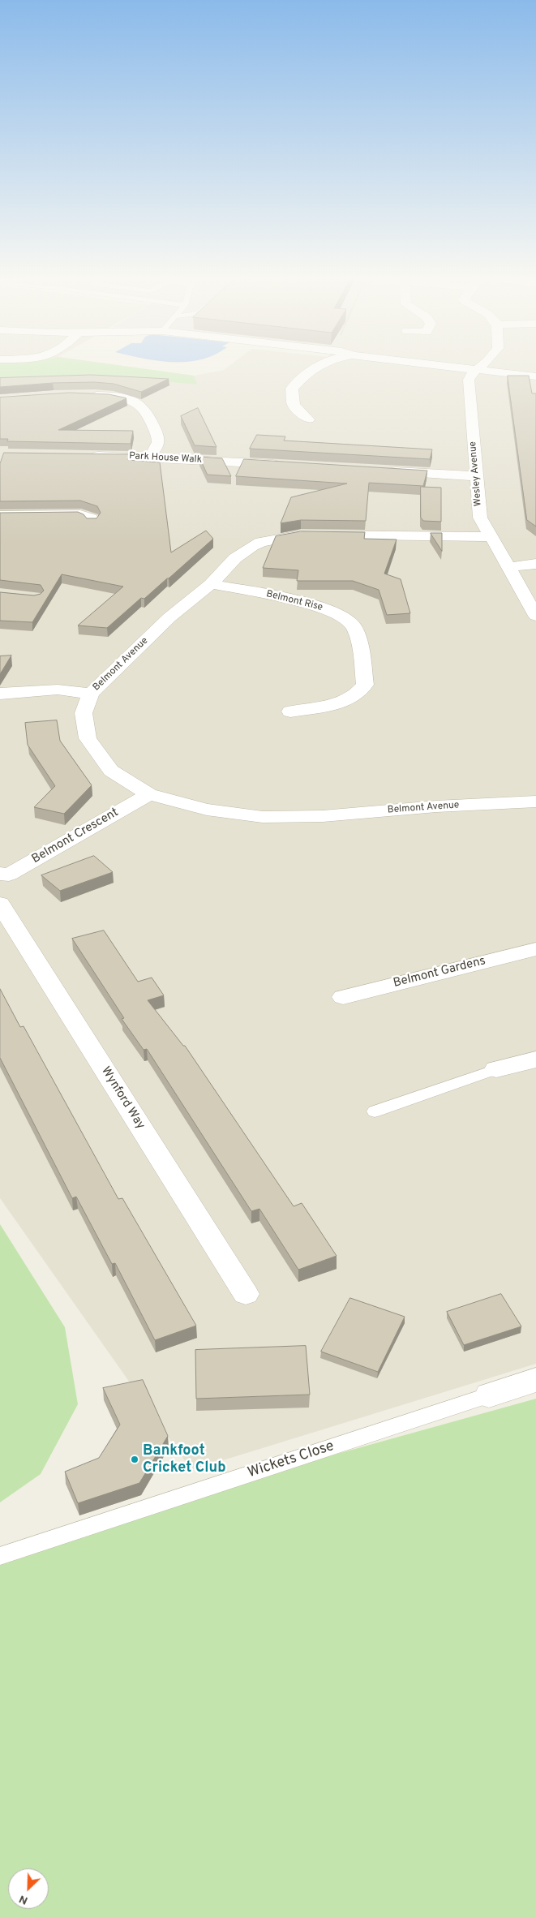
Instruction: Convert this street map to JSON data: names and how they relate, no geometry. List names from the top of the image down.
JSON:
{
  "streets": {
    "street": [
      "Park House Walk",
      "Wesley Avenue",
      "Belmont Rise",
      "Belmont Avenue",
      "Belmont Crescent",
      "Belmont Gardens",
      "Wynford Way",
      "Wickets Close"
    ]
  },
  "crossings": [
    ["Wesley Avenue", "Belmont Avenue"],
    ["Belmont Rise", "Belmont Avenue"],
    ["Belmont Avenue", "Belmont Crescent"]
  ],
  "places": ["Bankfoot Cricket Club"],
  "north": "bottom left"
}
